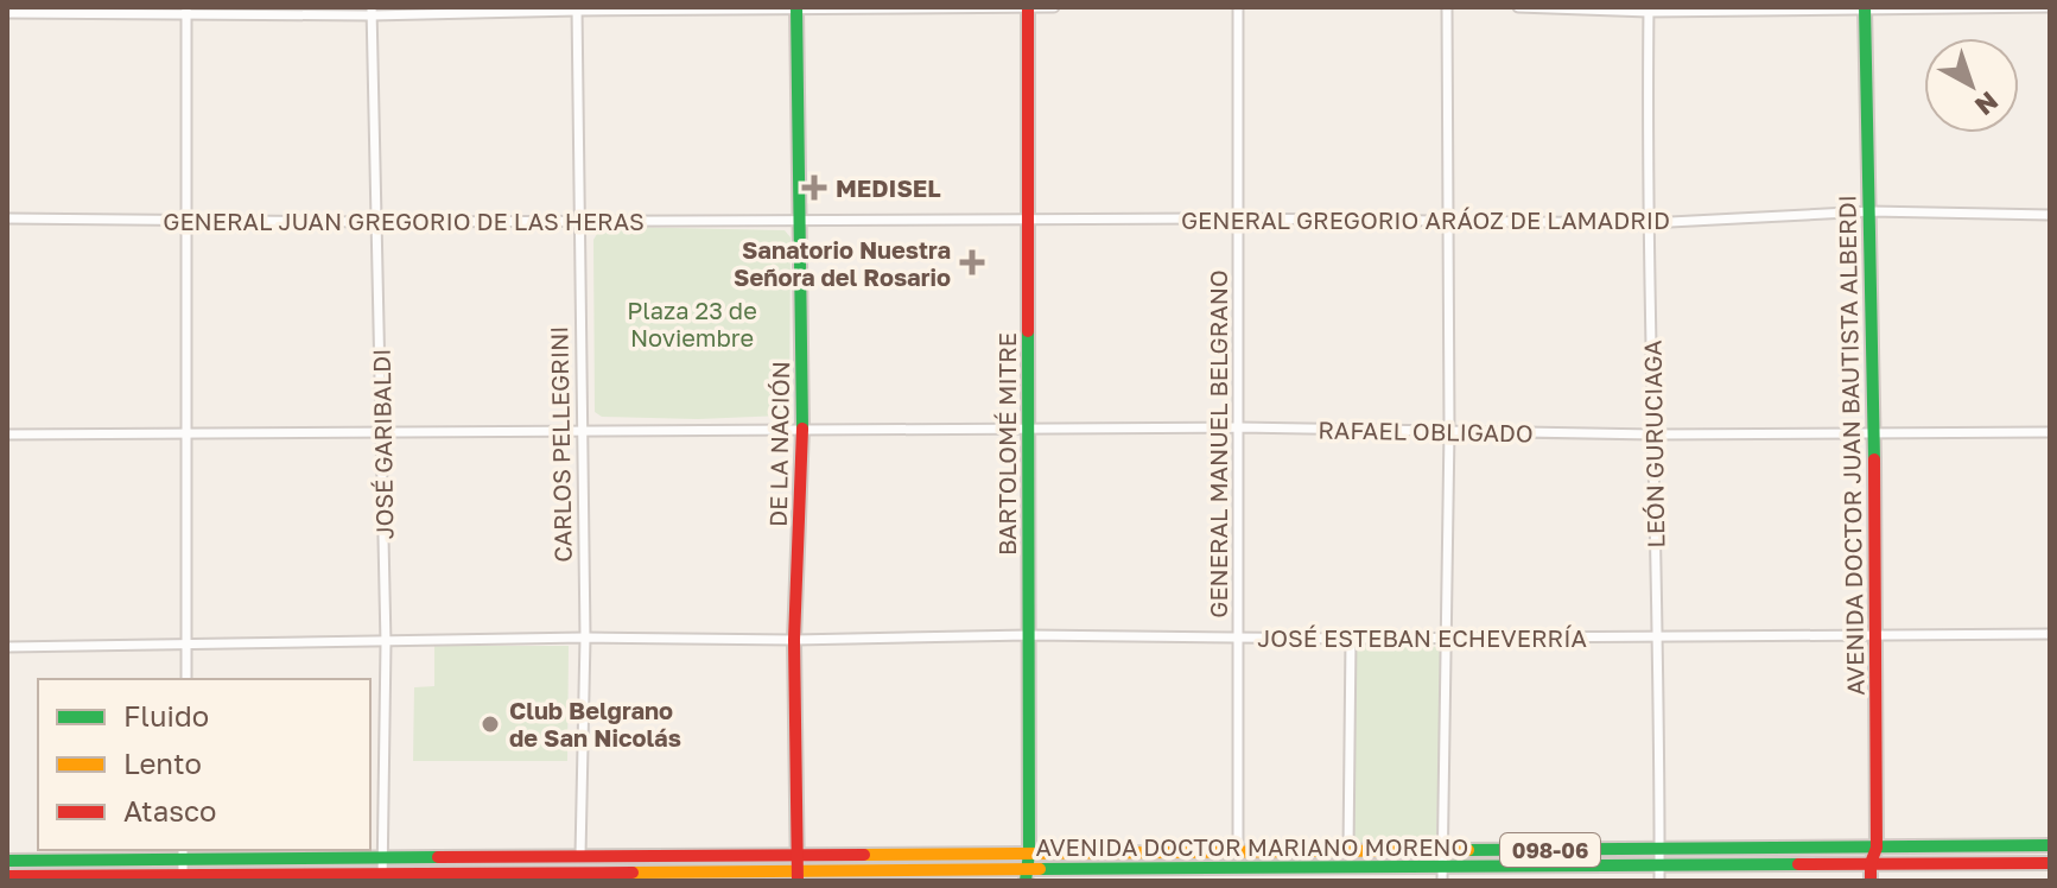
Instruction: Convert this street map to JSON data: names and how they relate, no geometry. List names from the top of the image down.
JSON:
{
  "streets": {
    "main road": [
      "CARLOS PELLEGRINI",
      "DE LA NACIÓN",
      "BARTOLOMÉ MITRE",
      "GENERAL MANUEL BELGRANO",
      "AVENIDA DOCTOR JUAN BAUTISTA ALBERDI",
      "AVENIDA DOCTOR MARIANO MORENO",
      "098-06"
    ],
    "street": [
      "GENERAL GREGORIO ARÁOZ DE LAMADRID",
      "GENERAL JUAN GREGORIO DE LAS HERAS",
      "RAFAEL OBLIGADO",
      "JOSÉ GARIBALDI",
      "LEÓN GURUCIAGA",
      "JOSÉ ESTEBAN ECHEVERRÍA"
    ]
  },
  "crossings": [
    ["GENERAL GREGORIO ARÁOZ DE LAMADRID", "GENERAL JUAN GREGORIO DE LAS HERAS"],
    ["GENERAL GREGORIO ARÁOZ DE LAMADRID", "DE LA NACIÓN"],
    ["GENERAL GREGORIO ARÁOZ DE LAMADRID", "BARTOLOMÉ MITRE"],
    ["GENERAL GREGORIO ARÁOZ DE LAMADRID", "GENERAL MANUEL BELGRANO"],
    ["GENERAL GREGORIO ARÁOZ DE LAMADRID", "LEÓN GURUCIAGA"],
    ["GENERAL GREGORIO ARÁOZ DE LAMADRID", "AVENIDA DOCTOR JUAN BAUTISTA ALBERDI"],
    ["GENERAL JUAN GREGORIO DE LAS HERAS", "JOSÉ GARIBALDI"],
    ["GENERAL JUAN GREGORIO DE LAS HERAS", "CARLOS PELLEGRINI"],
    ["GENERAL JUAN GREGORIO DE LAS HERAS", "DE LA NACIÓN"],
    ["RAFAEL OBLIGADO", "JOSÉ GARIBALDI"],
    ["RAFAEL OBLIGADO", "CARLOS PELLEGRINI"],
    ["RAFAEL OBLIGADO", "DE LA NACIÓN"],
    ["RAFAEL OBLIGADO", "BARTOLOMÉ MITRE"],
    ["RAFAEL OBLIGADO", "GENERAL MANUEL BELGRANO"],
    ["RAFAEL OBLIGADO", "LEÓN GURUCIAGA"],
    ["RAFAEL OBLIGADO", "AVENIDA DOCTOR JUAN BAUTISTA ALBERDI"],
    ["JOSÉ GARIBALDI", "JOSÉ ESTEBAN ECHEVERRÍA"],
    ["JOSÉ GARIBALDI", "098-06"],
    ["CARLOS PELLEGRINI", "JOSÉ ESTEBAN ECHEVERRÍA"],
    ["CARLOS PELLEGRINI", "098-06"],
    ["DE LA NACIÓN", "JOSÉ ESTEBAN ECHEVERRÍA"],
    ["DE LA NACIÓN", "AVENIDA DOCTOR MARIANO MORENO"],
    ["DE LA NACIÓN", "098-06"],
    ["BARTOLOMÉ MITRE", "JOSÉ ESTEBAN ECHEVERRÍA"],
    ["BARTOLOMÉ MITRE", "AVENIDA DOCTOR MARIANO MORENO"],
    ["GENERAL MANUEL BELGRANO", "JOSÉ ESTEBAN ECHEVERRÍA"],
    ["GENERAL MANUEL BELGRANO", "AVENIDA DOCTOR MARIANO MORENO"],
    ["LEÓN GURUCIAGA", "JOSÉ ESTEBAN ECHEVERRÍA"],
    ["LEÓN GURUCIAGA", "AVENIDA DOCTOR MARIANO MORENO"],
    ["AVENIDA DOCTOR JUAN BAUTISTA ALBERDI", "JOSÉ ESTEBAN ECHEVERRÍA"],
    ["AVENIDA DOCTOR JUAN BAUTISTA ALBERDI", "AVENIDA DOCTOR MARIANO MORENO"],
    ["AVENIDA DOCTOR MARIANO MORENO", "098-06"]
  ],
  "parks": ["Plaza 23 de Noviembre"],
  "places": {
    "health": ["MEDISEL", "Sanatorio Nuestra Señora del Rosario"],
    "other": ["Club Belgrano de San Nicolás"]
  },
  "legend": ["Fluido", "Lento", "Atasco"],
  "north": "bottom right"
}
